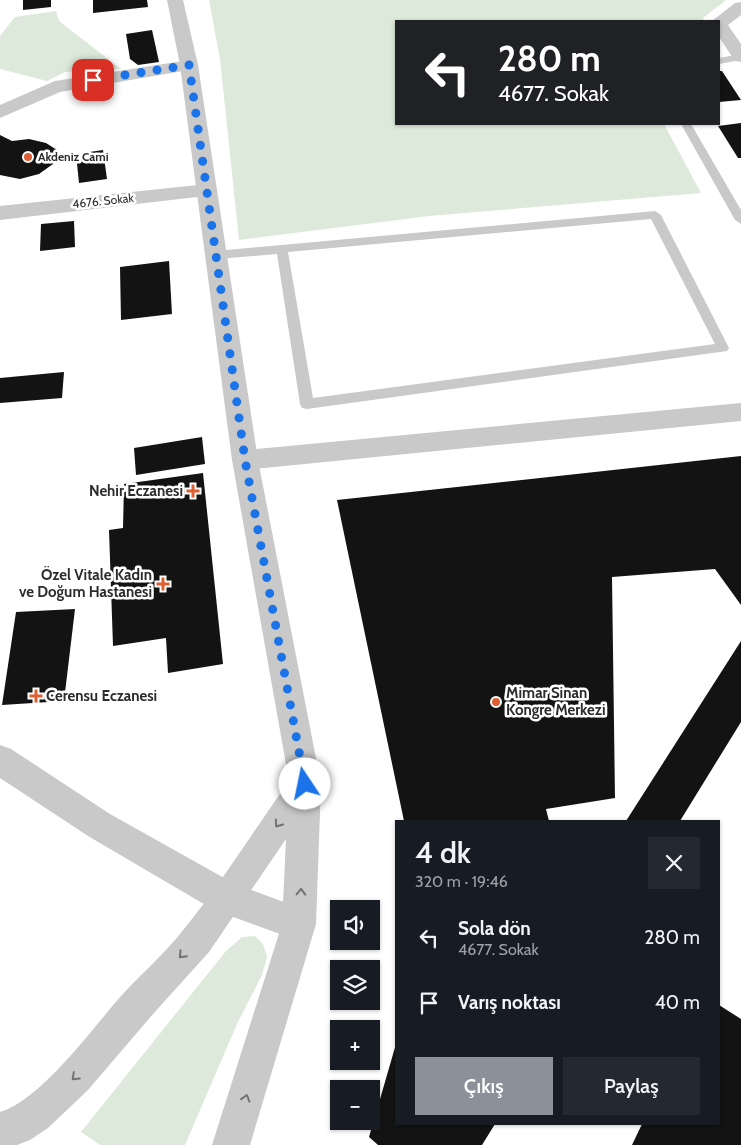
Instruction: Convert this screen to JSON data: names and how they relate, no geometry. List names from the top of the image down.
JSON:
{
  "streets": {
    "street": ["4676. Sokak"]
  },
  "places": {
    "other": ["Akdeniz Cami", "Mimar Sinan Kongre Merkezi"],
    "health": ["Nehir Eczanesi", "Özel Vitale Kadın ve Doğum Hastanesi", "Cerensu Eczanesi"]
  },
  "page": {
    "turn": ["280 m", "4677. Sokak"],
    "heading": ["4 dk", "320 m · 19:46"],
    "map_buttons": ["+", "−"],
    "list": [
      {
        "name": "Sola dön",
        "note": "4677. Sokak",
        "value": "280 m"
      },
      {
        "name": "Varış noktası",
        "value": "40 m"
      }
    ],
    "buttons": ["Çıkış", "Paylaş"]
  }
}
